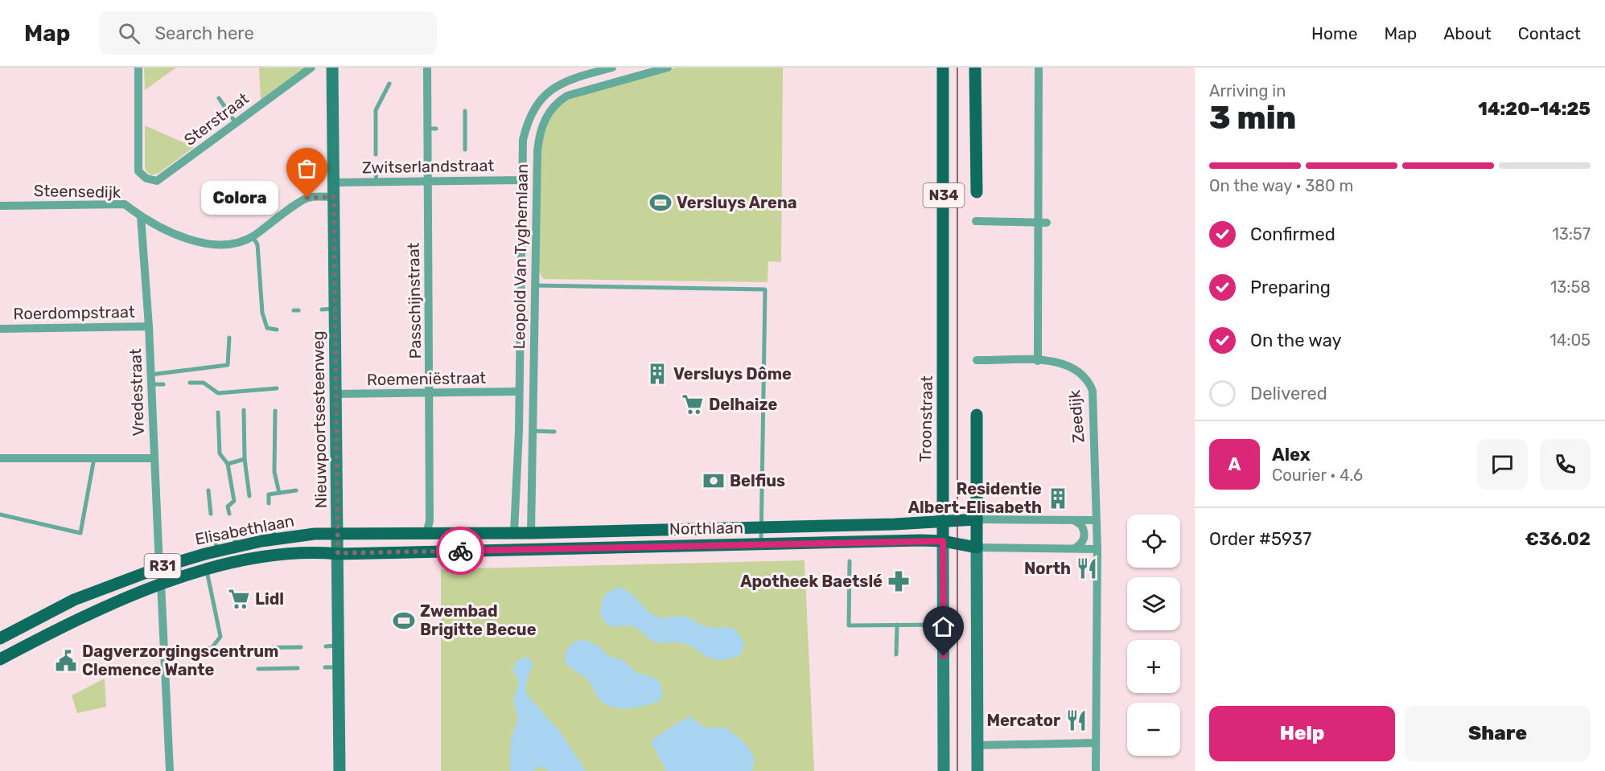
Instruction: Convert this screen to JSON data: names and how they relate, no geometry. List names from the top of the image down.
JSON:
{
  "streets": {
    "main road": [
      "N34",
      "Troonstraat",
      "Northlaan",
      "Elisabethlaan",
      "R31"
    ],
    "street": [
      "Sterstraat",
      "Zwitserlandstraat",
      "Steensedijk",
      "Leopold Van Tyghemlaan",
      "Passchijnstraat",
      "Roerdompstraat",
      "Roemeniëstraat",
      "Vredestraat",
      "Zeedijk",
      "Nieuwpoortsesteenweg"
    ]
  },
  "crossings": [
    ["Zwitserlandstraat", "Leopold Van Tyghemlaan"],
    ["Zwitserlandstraat", "Passchijnstraat"],
    ["Zwitserlandstraat", "Nieuwpoortsesteenweg"],
    ["Steensedijk", "Vredestraat"],
    ["Steensedijk", "Nieuwpoortsesteenweg"],
    ["Leopold Van Tyghemlaan", "Roemeniëstraat"],
    ["Leopold Van Tyghemlaan", "Northlaan"],
    ["Passchijnstraat", "Roemeniëstraat"],
    ["Passchijnstraat", "Northlaan"],
    ["Roerdompstraat", "Vredestraat"],
    ["Roemeniëstraat", "Nieuwpoortsesteenweg"],
    ["Vredestraat", "Elisabethlaan"],
    ["Vredestraat", "R31"],
    ["Zeedijk", "Northlaan"],
    ["Troonstraat", "Northlaan"],
    ["Nieuwpoortsesteenweg", "Northlaan"],
    ["Nieuwpoortsesteenweg", "Elisabethlaan"],
    ["Northlaan", "Elisabethlaan"],
    ["Elisabethlaan", "R31"]
  ],
  "places": {
    "other": ["Colora"],
    "sports": ["Versluys Arena", "Zwembad Brigitte Becue"],
    "building": ["Versluys Dôme", "Residentie Albert-Elisabeth"],
    "supermarket": ["Delhaize", "Lidl"],
    "bank": ["Belfius"],
    "restaurant": ["North", "Mercator"],
    "pharmacy": ["Apotheek Baetslé"],
    "public building": ["Dagverzorgingscentrum Clemence Wante"]
  },
  "page": {
    "header": "Map",
    "search": "Search here",
    "nav": [
      "Home",
      "Map",
      "About",
      "Contact"
    ],
    "heading": ["3 min", "Arriving in", "14:20–14:25"],
    "panel": [
      "Alex",
      "Courier · 4.6",
      "Order #5937",
      "€36.02"
    ],
    "bar": "On the way · 380 m",
    "bubble": "Colora",
    "list": [
      ["Confirmed", "13:57"],
      ["Preparing", "13:58"],
      ["On the way", "14:05"],
      "Delivered"
    ],
    "round": "A",
    "map_buttons": ["+", "−"],
    "buttons": ["Help", "Share"]
  }
}
